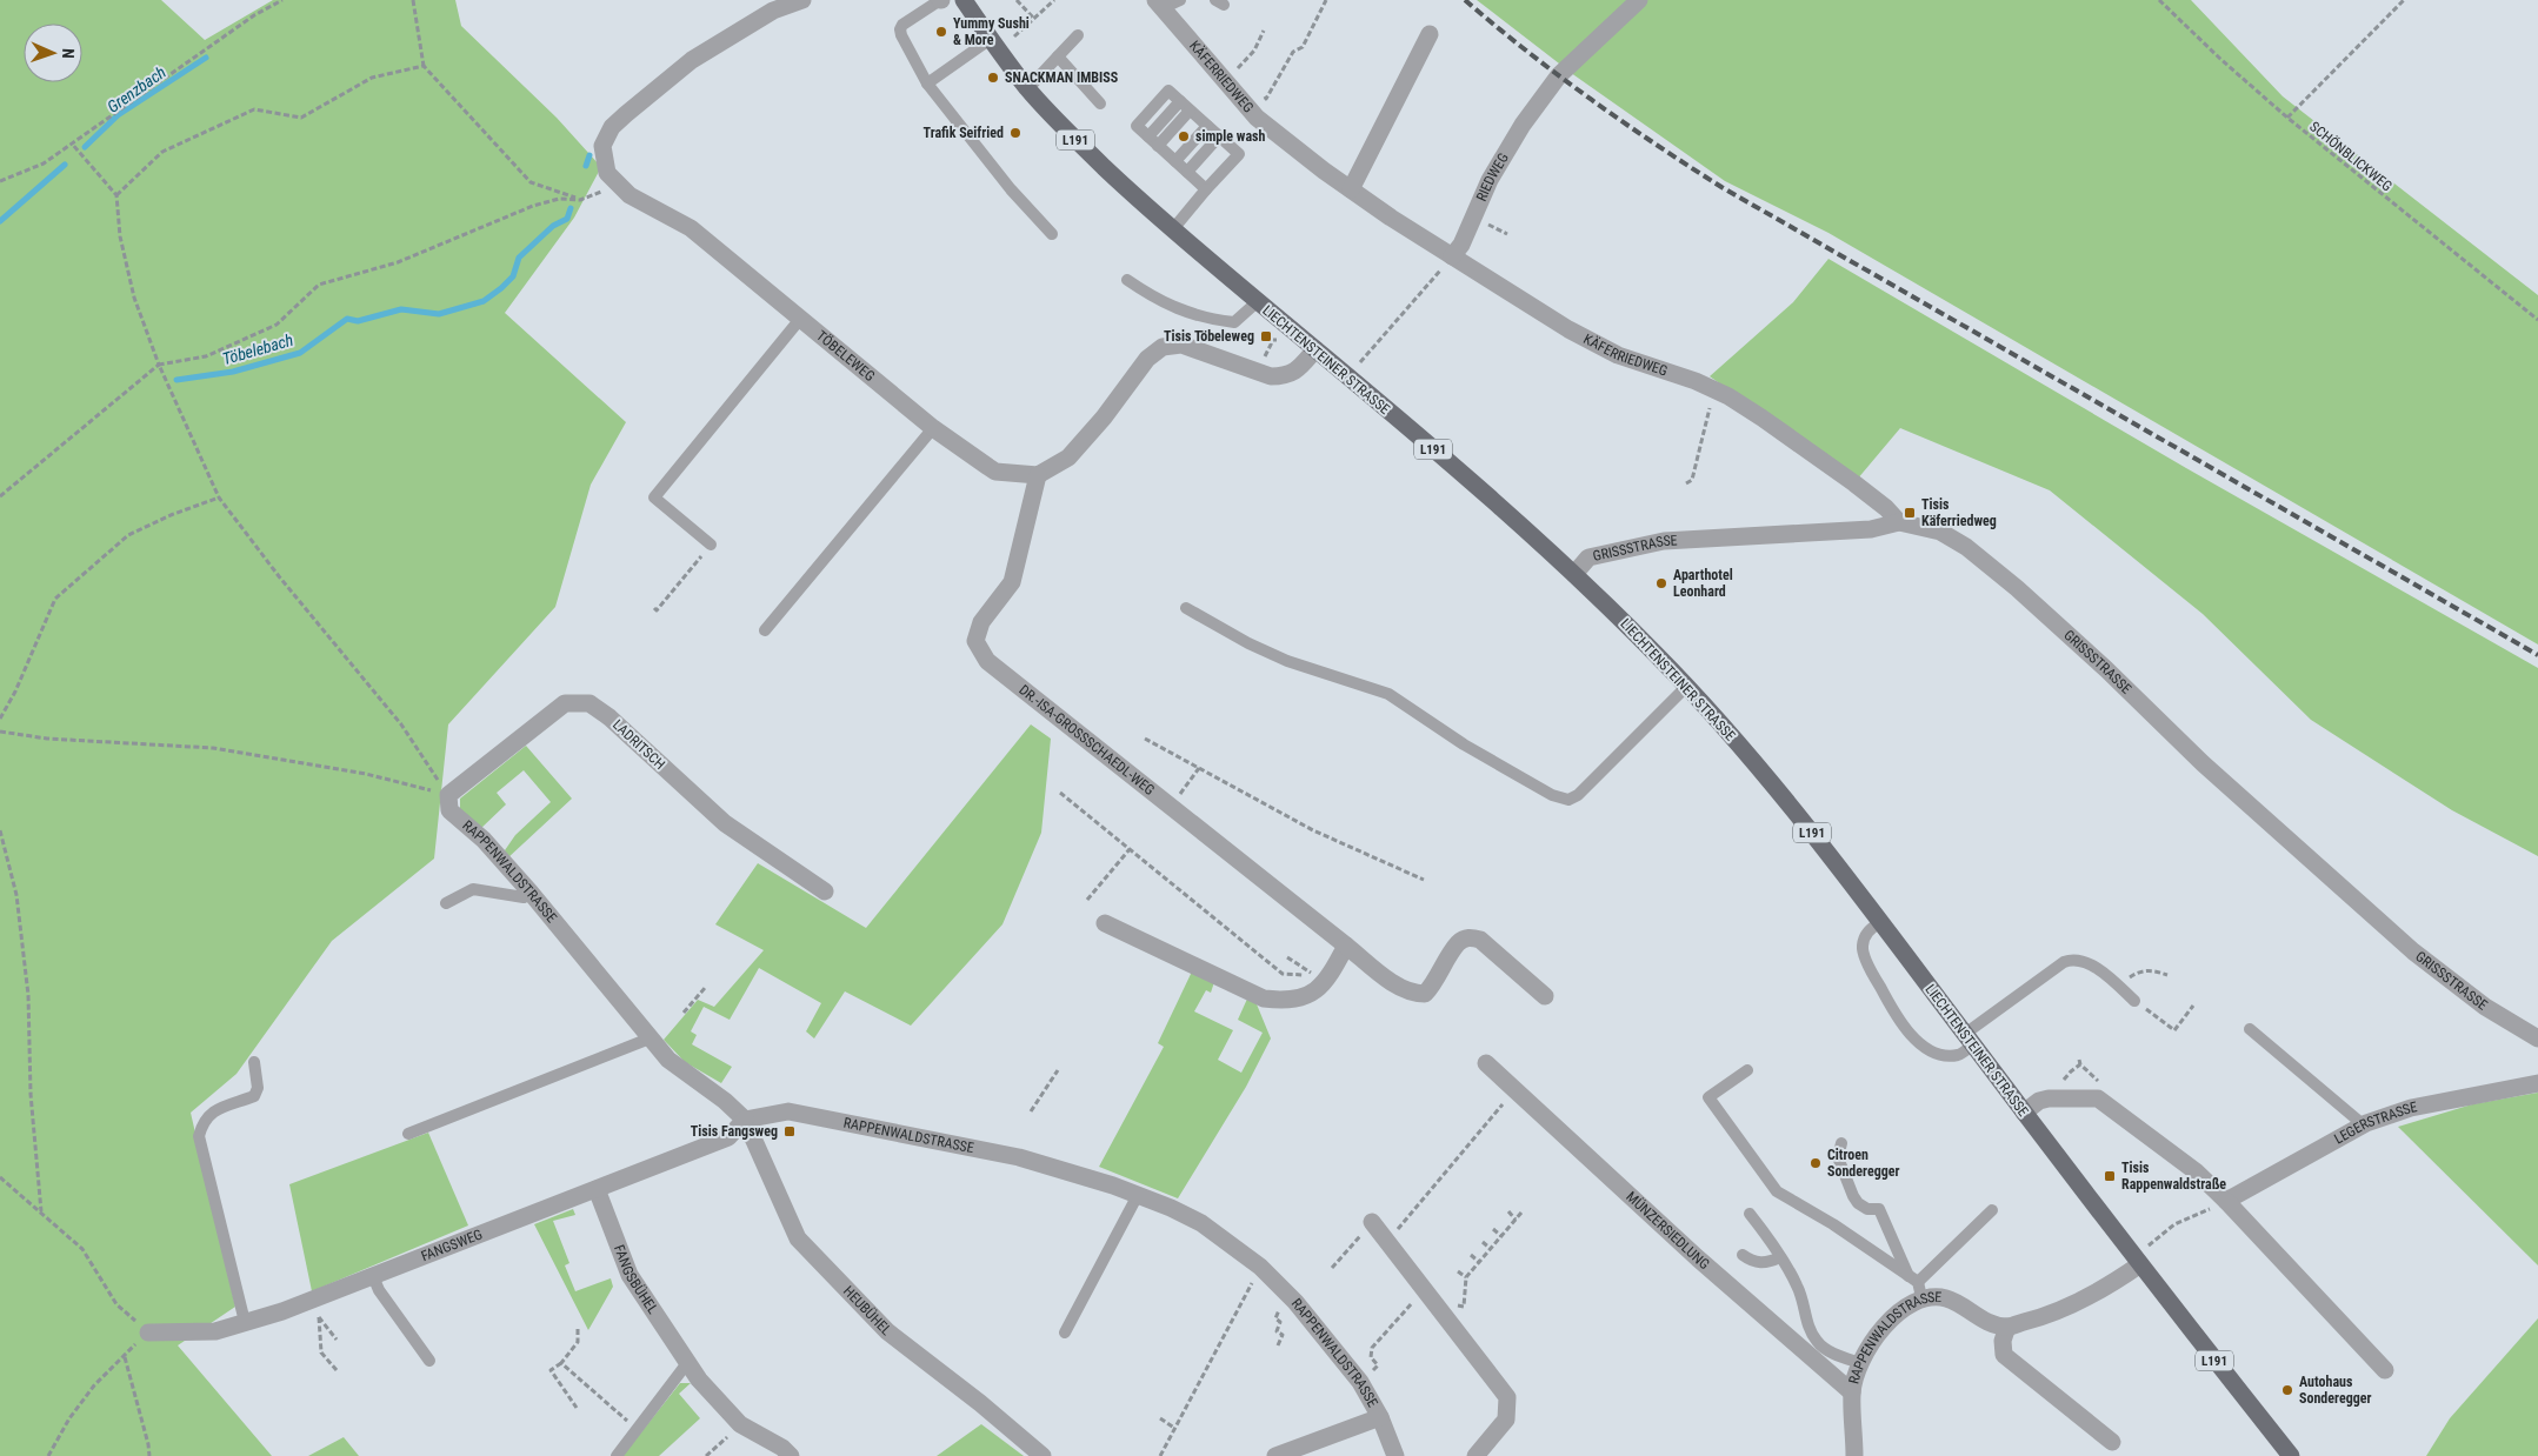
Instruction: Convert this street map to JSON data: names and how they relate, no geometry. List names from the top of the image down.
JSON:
{
  "streets": {
    "main road": ["L191", "LIECHTENSTEINER STRASSE"],
    "street": [
      "KÄFERRIEDWEG",
      "RIEDWEG",
      "TÖBELEWEG",
      "GRISSSTRASSE",
      "DR.-ISA-GROSSSCHAEDL-WEG",
      "LADRITSCH",
      "RAPPENWALDSTRASSE",
      "LEGERSTRASSE",
      "MÜNZERSIEDLUNG",
      "FANGSWEG",
      "FANGSBÜHEL",
      "HEUBÜHEL"
    ],
    "path": ["SCHÖNBLICKWEG"]
  },
  "crossings": [
    ["KÄFERRIEDWEG", "RIEDWEG"],
    ["KÄFERRIEDWEG", "GRISSSTRASSE"],
    ["TÖBELEWEG", "DR.-ISA-GROSSSCHAEDL-WEG"],
    ["LIECHTENSTEINER STRASSE", "GRISSSTRASSE"],
    ["LADRITSCH", "RAPPENWALDSTRASSE"],
    ["RAPPENWALDSTRASSE", "MÜNZERSIEDLUNG"],
    ["RAPPENWALDSTRASSE", "FANGSWEG"],
    ["RAPPENWALDSTRASSE", "HEUBÜHEL"],
    ["FANGSWEG", "FANGSBÜHEL"],
    ["FANGSWEG", "HEUBÜHEL"]
  ],
  "water": ["Grenzbach", "Töbelebach"],
  "places": {
    "other": [
      "Yummy Sushi & More",
      "SNACKMAN IMBISS",
      "Trafik Seifried",
      "simple wash",
      "Aparthotel Leonhard",
      "Citroen Sonderegger",
      "Autohaus Sonderegger"
    ],
    "transit": [
      "Tisis Töbeleweg",
      "Tisis Käferriedweg",
      "Tisis Fangsweg",
      "Tisis Rappenwaldstraße"
    ]
  },
  "north": "right"
}
